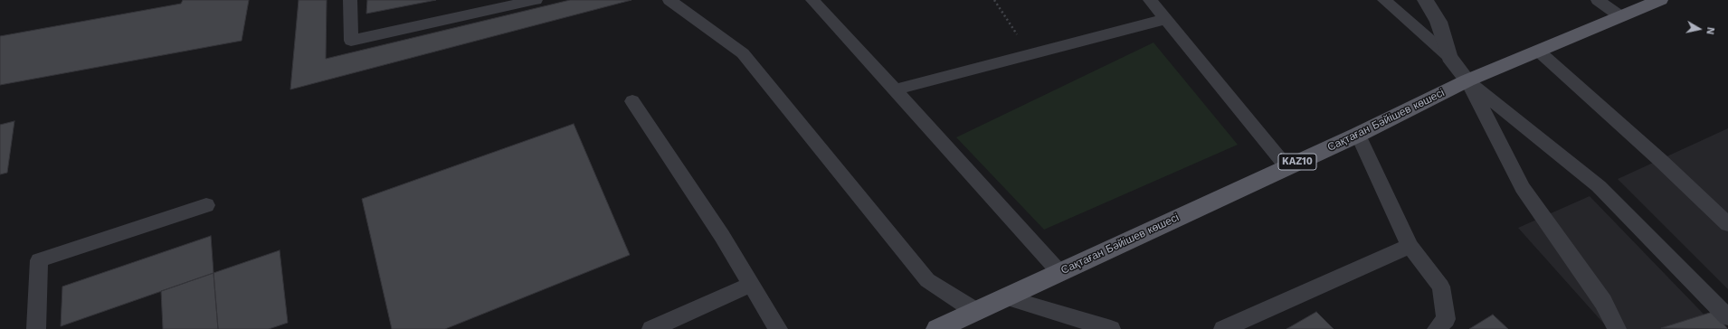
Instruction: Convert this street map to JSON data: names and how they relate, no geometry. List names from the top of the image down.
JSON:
{
  "streets": {
    "main road": ["Сақтаған Бәйішев көшесі", "KAZ10"]
  },
  "north": "right"
}
